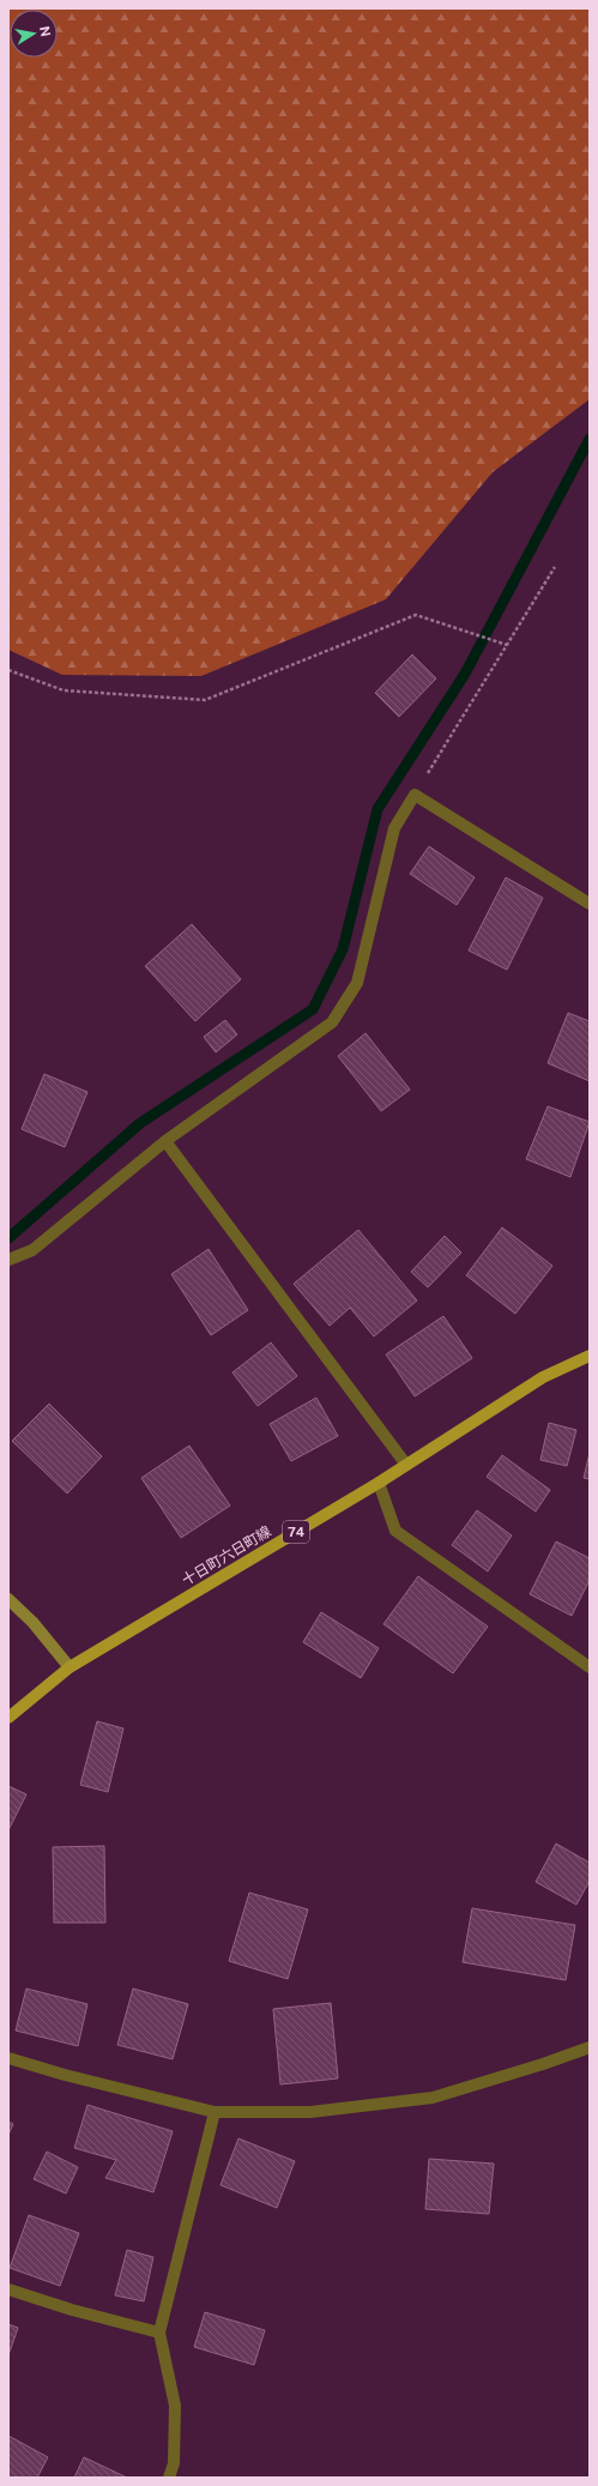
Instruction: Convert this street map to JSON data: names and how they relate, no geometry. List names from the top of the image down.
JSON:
{
  "streets": {
    "main road": ["74", "十日町六日町線"]
  },
  "north": "right"
}
